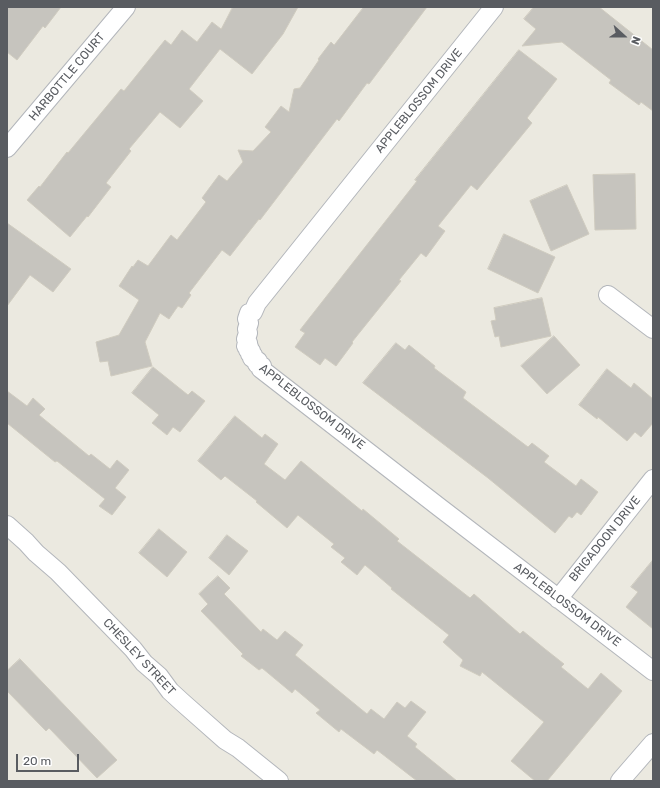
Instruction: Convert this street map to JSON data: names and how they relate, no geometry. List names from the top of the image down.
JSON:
{
  "streets": {
    "street": [
      "HARBOTTLE COURT",
      "APPLEBLOSSOM DRIVE",
      "BRIGADOON DRIVE",
      "CHESLEY STREET"
    ]
  },
  "crossings": [
    ["APPLEBLOSSOM DRIVE", "BRIGADOON DRIVE"]
  ],
  "scale_bar": "20 m",
  "north": "right"
}
